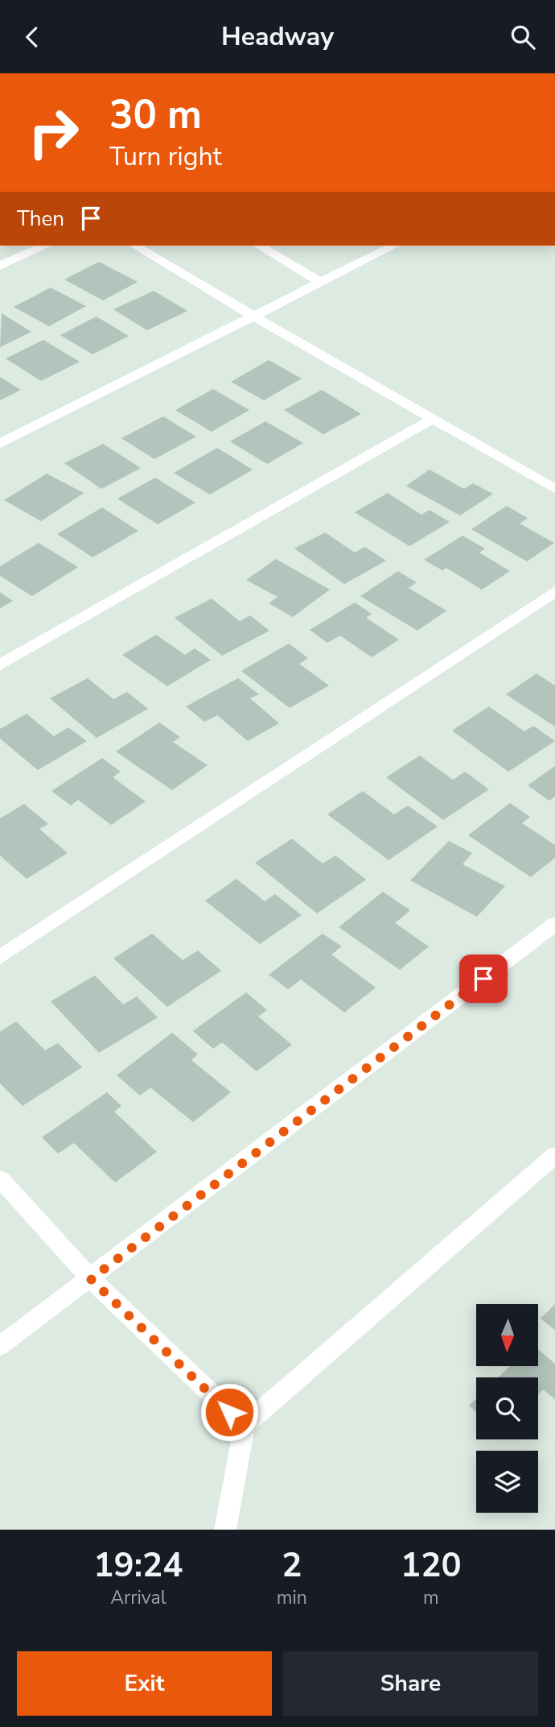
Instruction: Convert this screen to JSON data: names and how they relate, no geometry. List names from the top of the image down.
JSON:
{
  "north": "bottom",
  "page": {
    "header": "Headway",
    "turn": ["30 m", "Turn right"],
    "then": "Then",
    "eta": [
      "19:24",
      "Arrival",
      "2",
      "min",
      "120",
      "m"
    ],
    "buttons": ["Exit", "Share"]
  }
}
